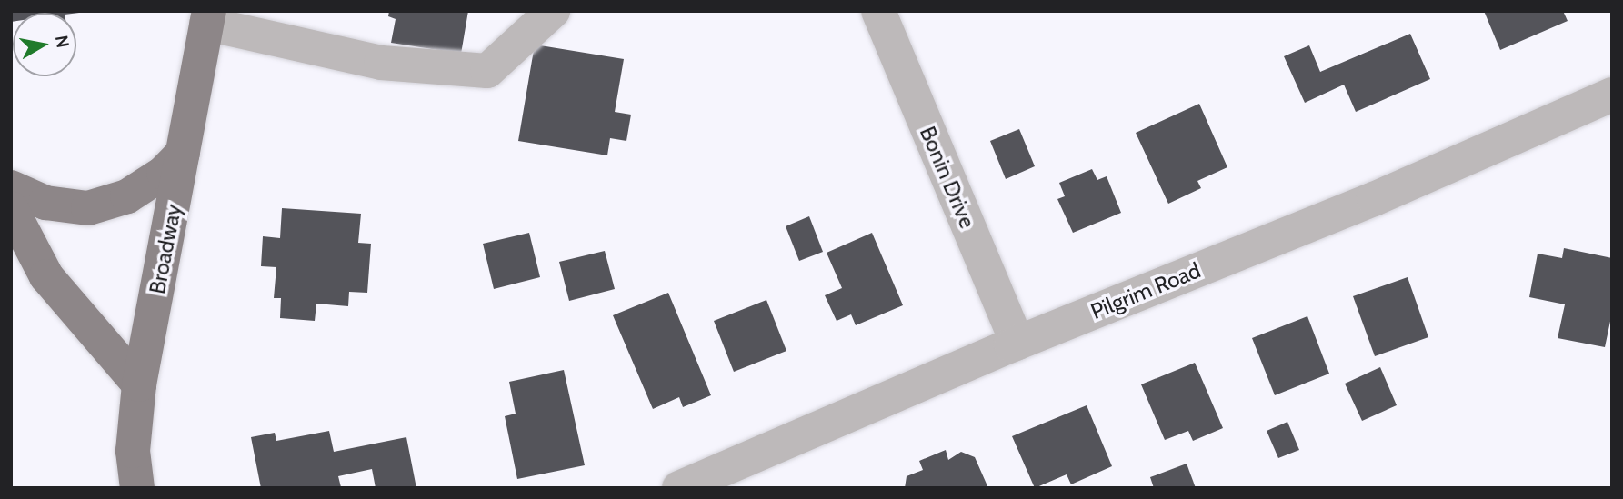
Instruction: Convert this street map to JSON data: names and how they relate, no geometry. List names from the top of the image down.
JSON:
{
  "streets": {
    "main road": ["Broadway"],
    "street": ["Bonin Drive", "Pilgrim Road"]
  },
  "crossings": [
    ["Bonin Drive", "Pilgrim Road"]
  ],
  "north": "right"
}
